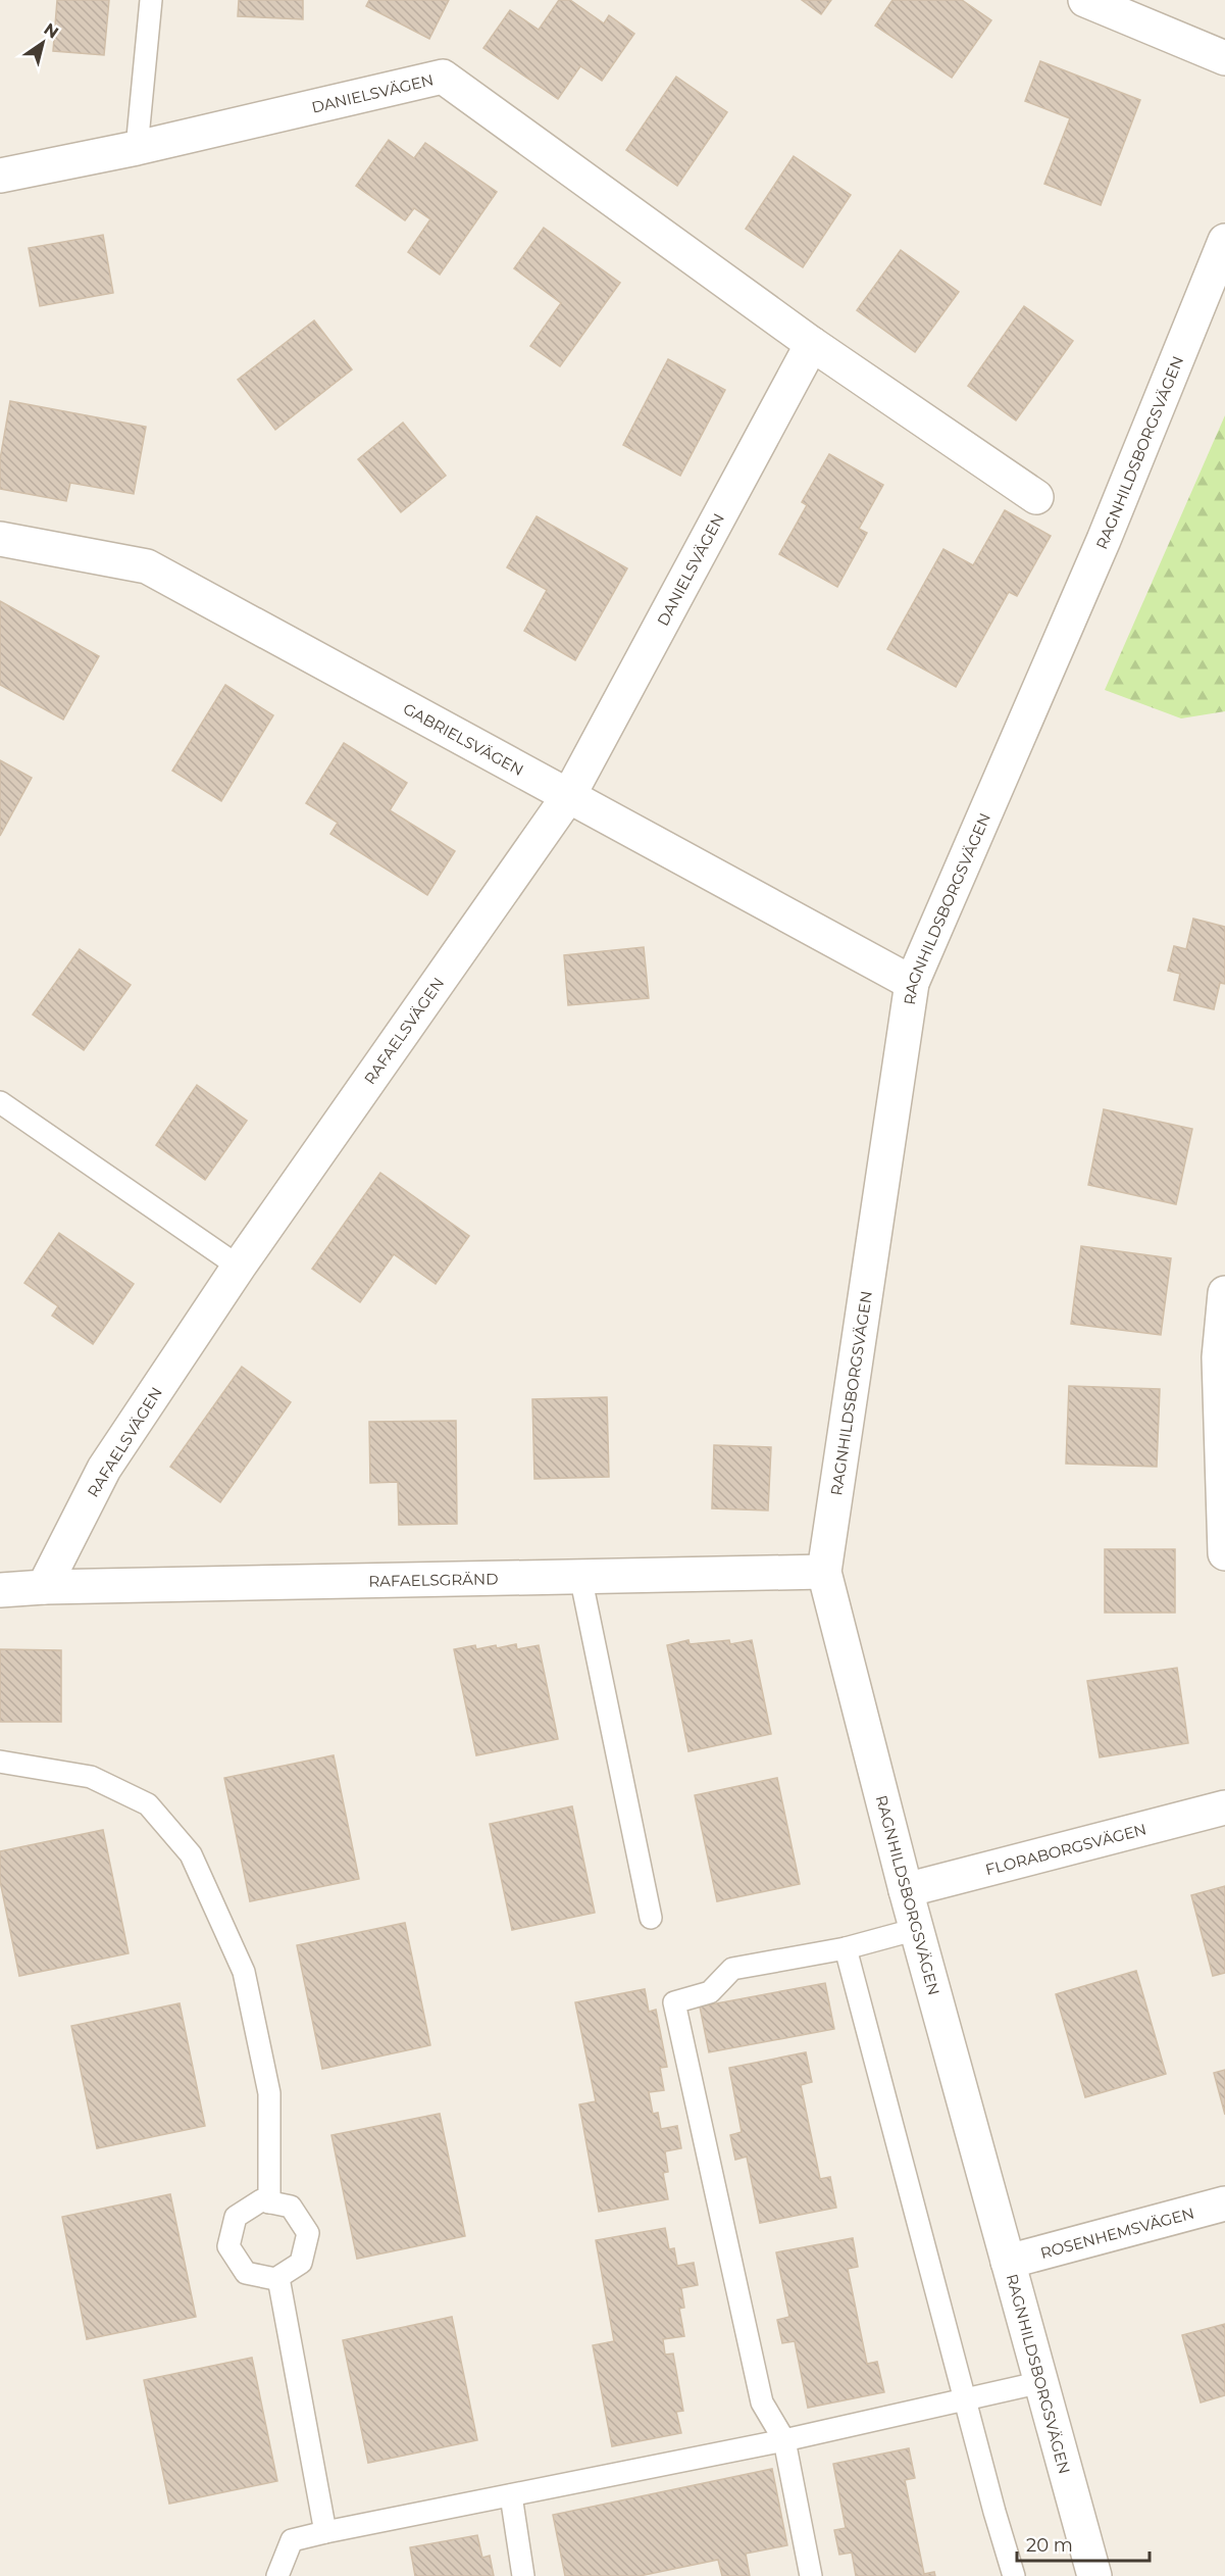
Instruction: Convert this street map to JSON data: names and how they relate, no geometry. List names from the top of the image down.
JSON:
{
  "streets": {
    "street": [
      "DANIELSVÄGEN",
      "RAGNHILDSBORGSVÄGEN",
      "GABRIELSVÄGEN",
      "RAFAELSVÄGEN",
      "RAFAELSGRÄND",
      "FLORABORGSVÄGEN",
      "ROSENHEMSVÄGEN"
    ]
  },
  "crossings": [
    ["DANIELSVÄGEN", "GABRIELSVÄGEN"],
    ["DANIELSVÄGEN", "RAFAELSVÄGEN"],
    ["RAGNHILDSBORGSVÄGEN", "GABRIELSVÄGEN"],
    ["RAGNHILDSBORGSVÄGEN", "RAFAELSGRÄND"],
    ["RAGNHILDSBORGSVÄGEN", "FLORABORGSVÄGEN"],
    ["RAGNHILDSBORGSVÄGEN", "ROSENHEMSVÄGEN"],
    ["GABRIELSVÄGEN", "RAFAELSVÄGEN"],
    ["RAFAELSVÄGEN", "RAFAELSGRÄND"]
  ],
  "scale_bar": "20 m",
  "north": "top right"
}
